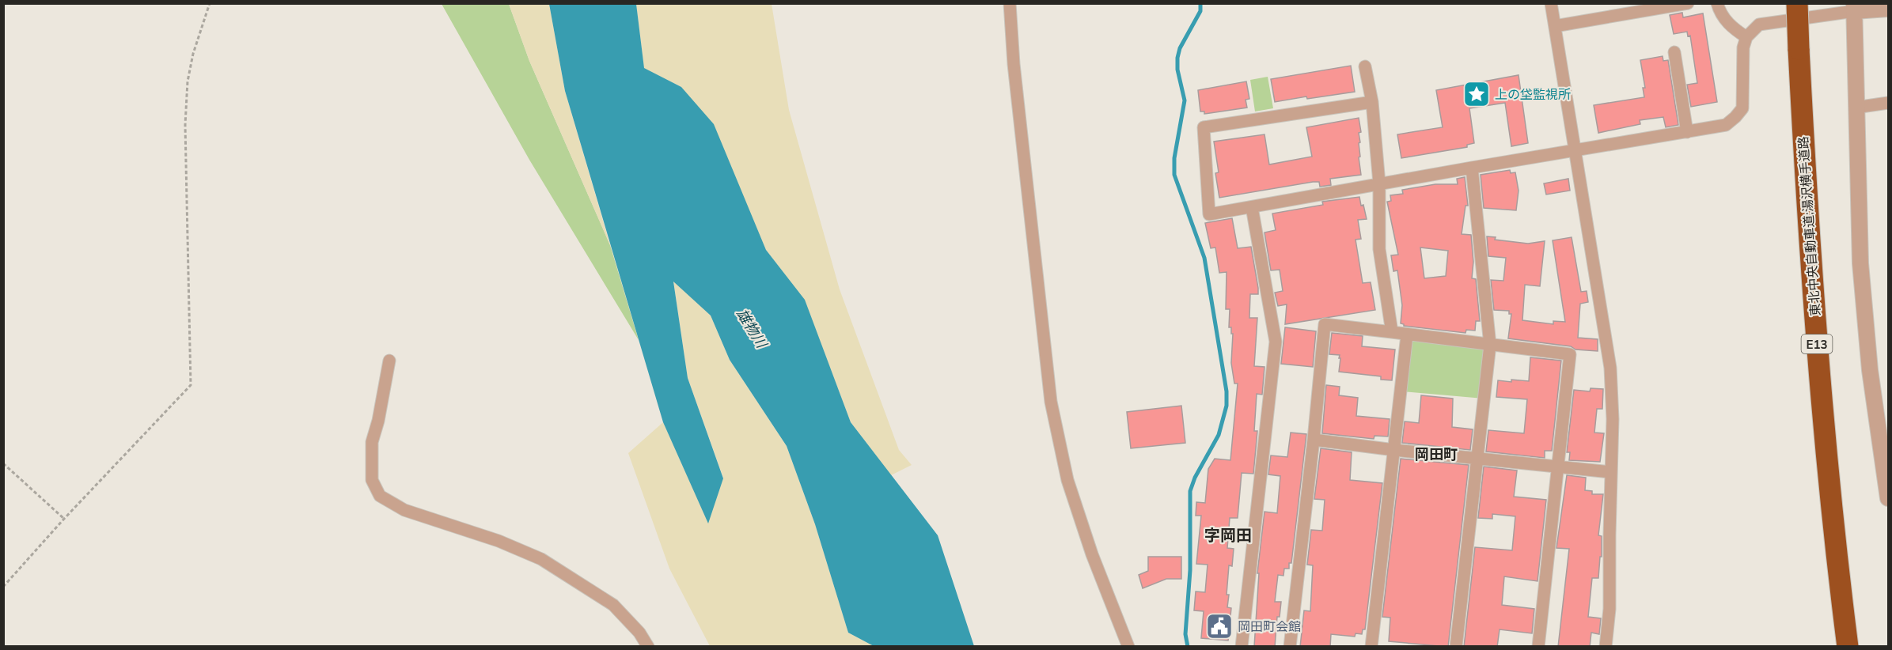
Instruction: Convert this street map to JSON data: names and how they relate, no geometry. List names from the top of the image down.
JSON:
{
  "streets": {
    "highway": ["東北中央自動車道;湯沢横手道路", "E13"]
  },
  "districts": ["岡田町", "字岡田"],
  "water": ["雄物川"],
  "places": {
    "place": ["上の垈監視所"],
    "public building": ["岡田町会館"]
  }
}
